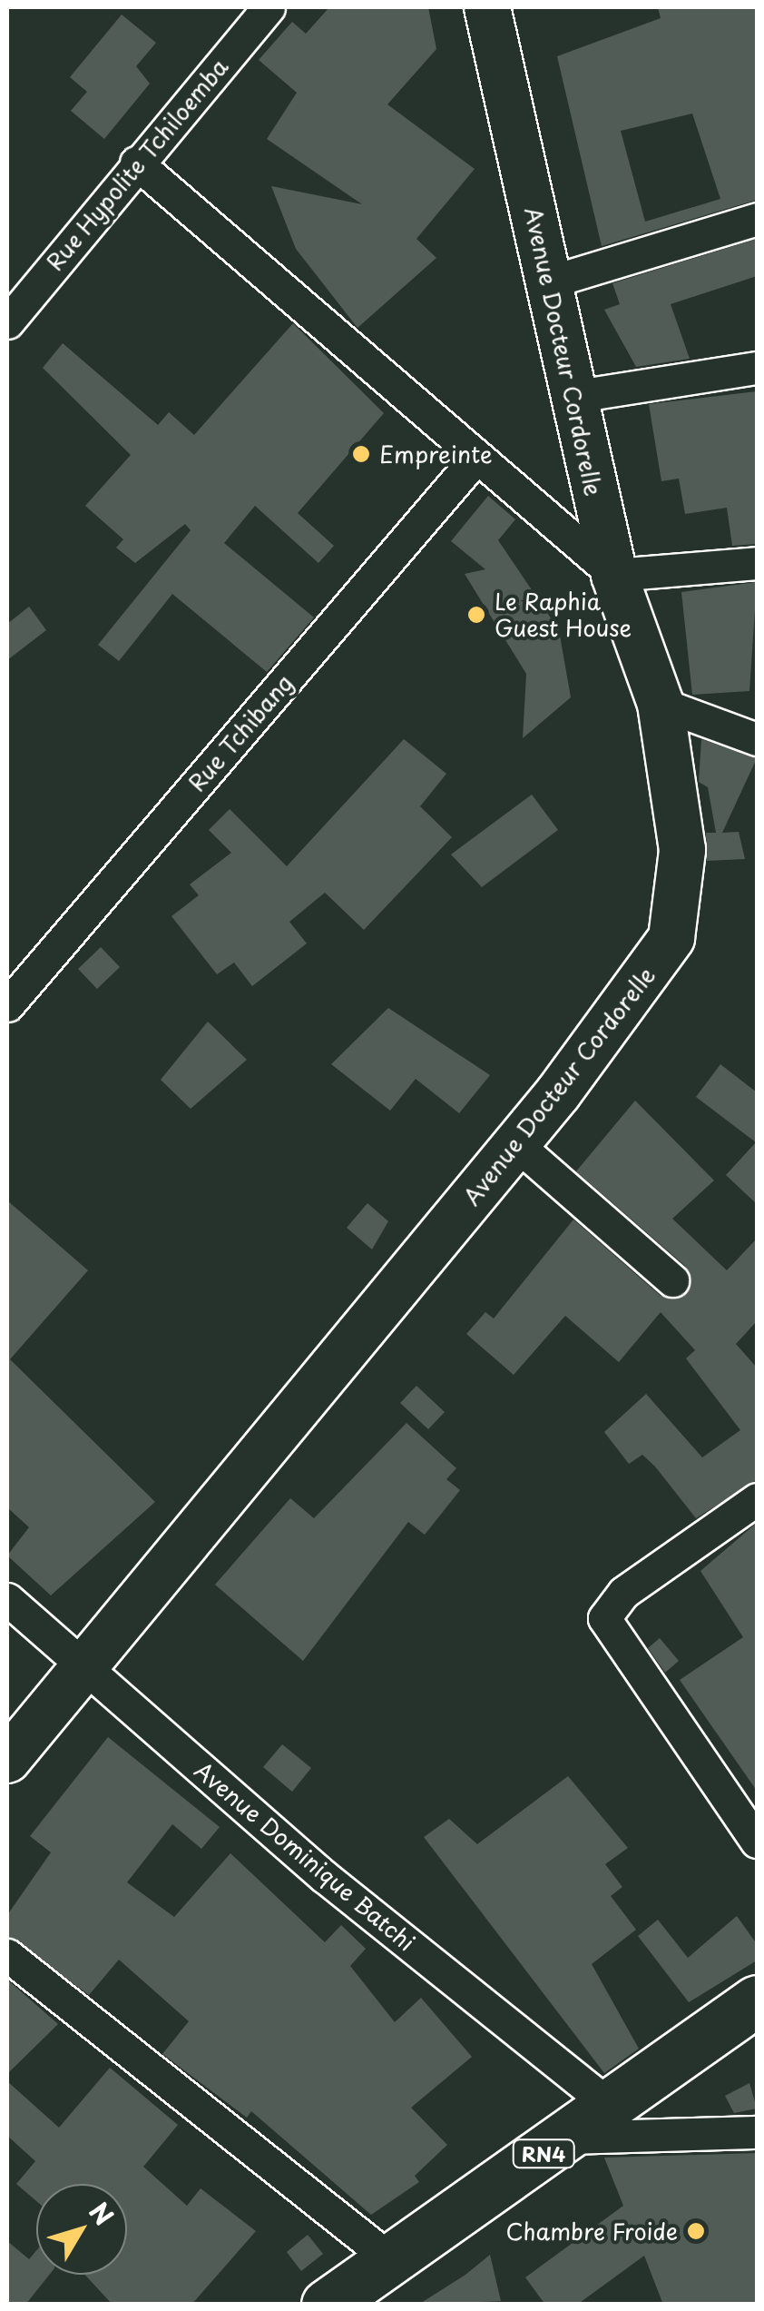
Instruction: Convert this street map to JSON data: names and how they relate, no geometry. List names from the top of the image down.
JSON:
{
  "streets": {
    "highway": ["RN4"],
    "street": [
      "Rue Hypolite Tchiloemba",
      "Avenue Docteur Cordorelle",
      "Rue Tchibang",
      "Avenue Dominique Batchi"
    ]
  },
  "crossings": [
    ["Avenue Docteur Cordorelle", "Avenue Dominique Batchi"],
    ["Avenue Dominique Batchi", "RN4"]
  ],
  "places": ["Empreinte", "Le Raphia Guest House", "Chambre Froide"],
  "north": "top right"
}
